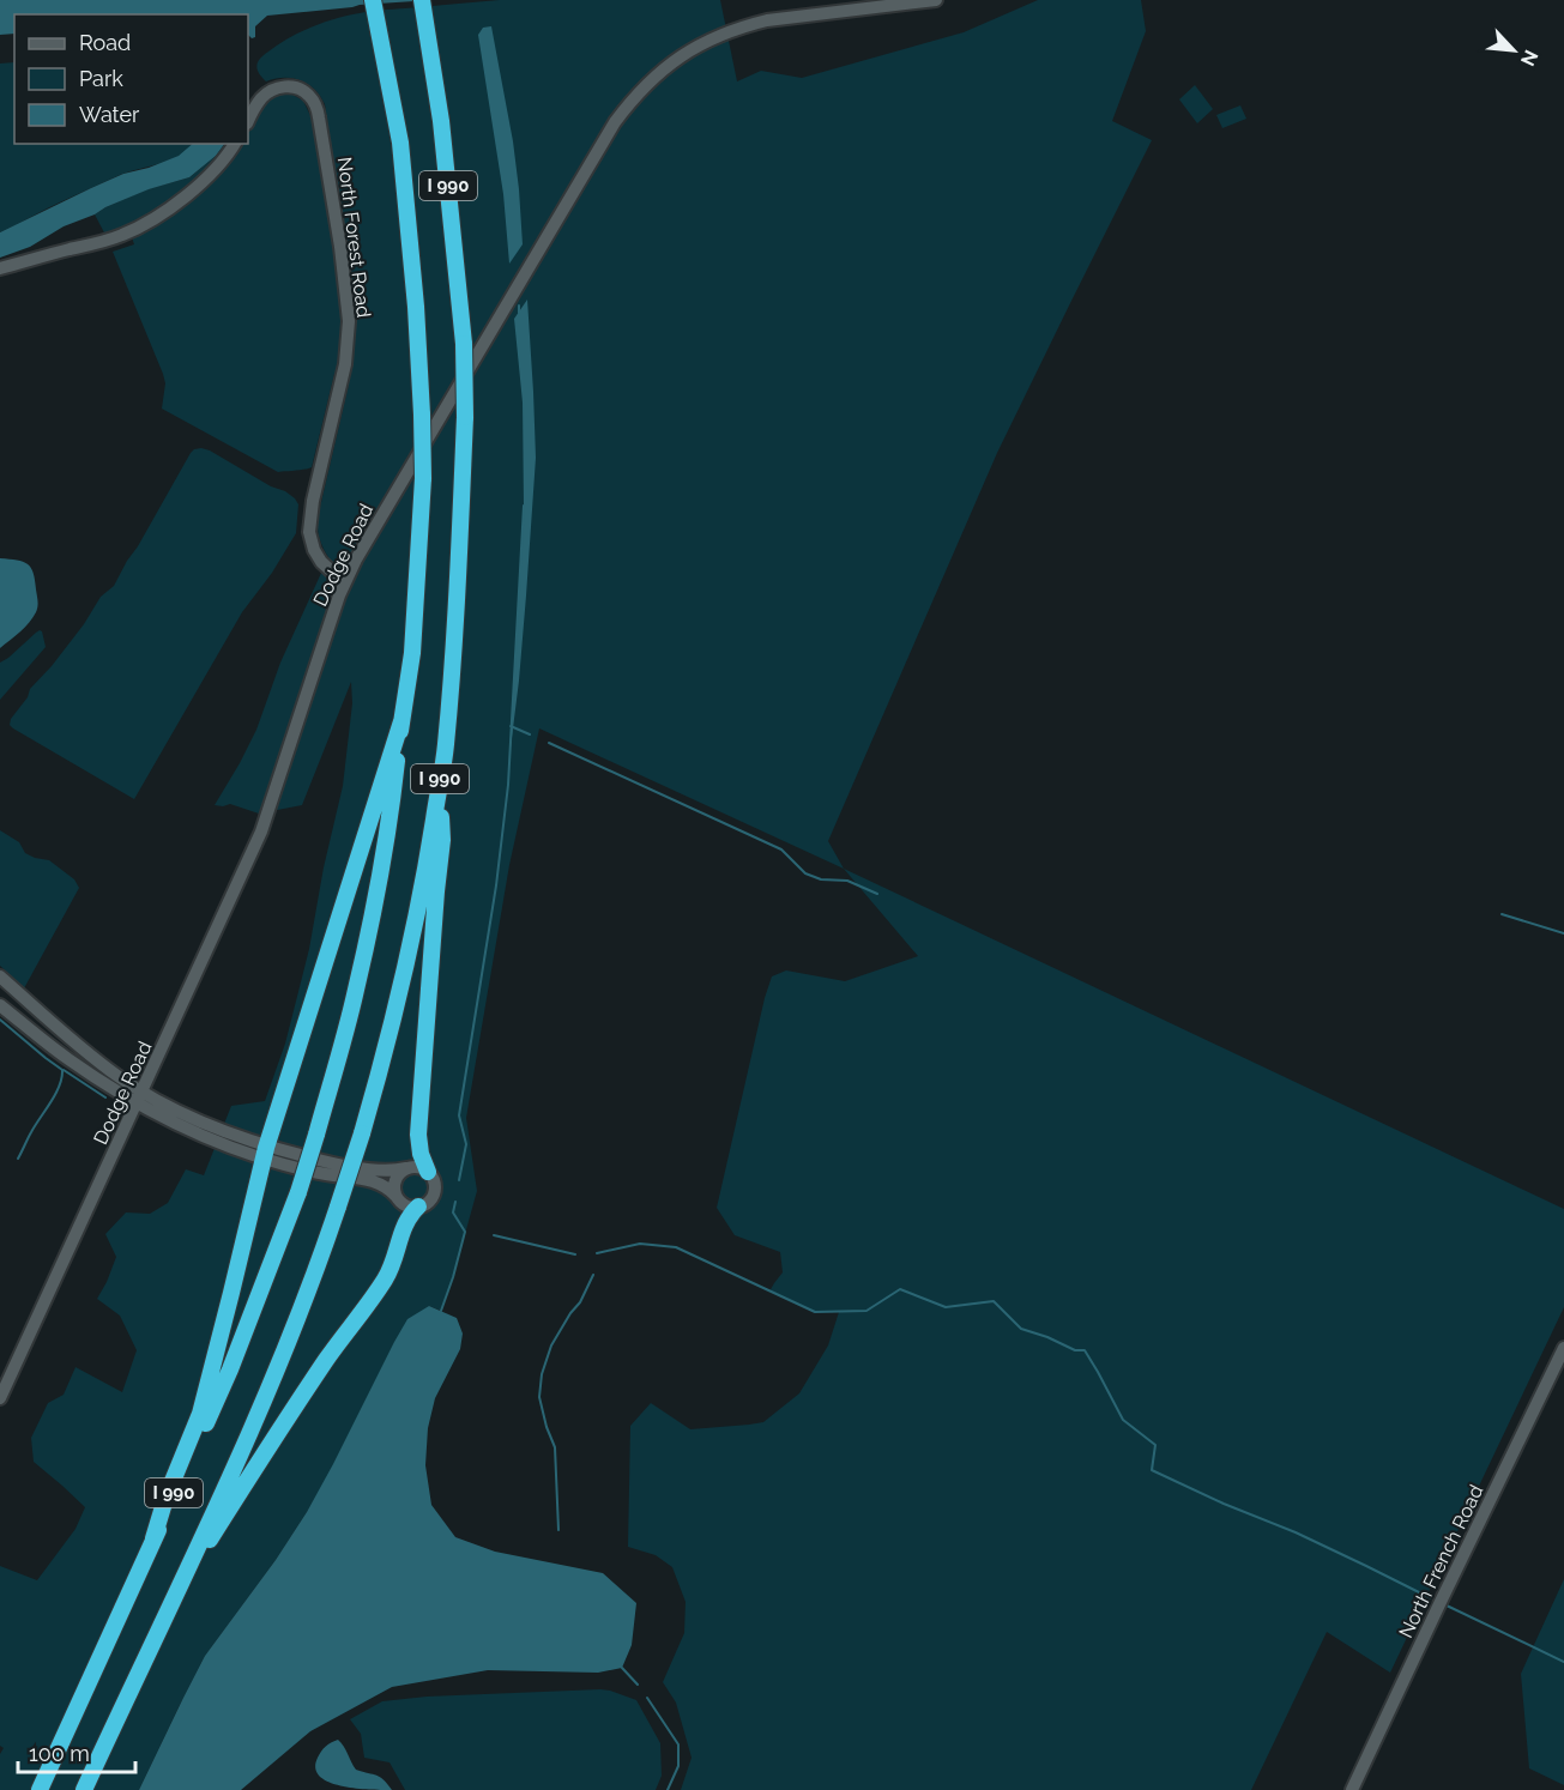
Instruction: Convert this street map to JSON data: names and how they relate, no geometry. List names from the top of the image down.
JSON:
{
  "streets": {
    "highway": ["I 990"],
    "street": ["North Forest Road", "Dodge Road", "North French Road"]
  },
  "crossings": [
    ["North Forest Road", "Dodge Road"]
  ],
  "legend": ["Road", "Park", "Water"],
  "scale_bar": "100 m",
  "north": "bottom right"
}
